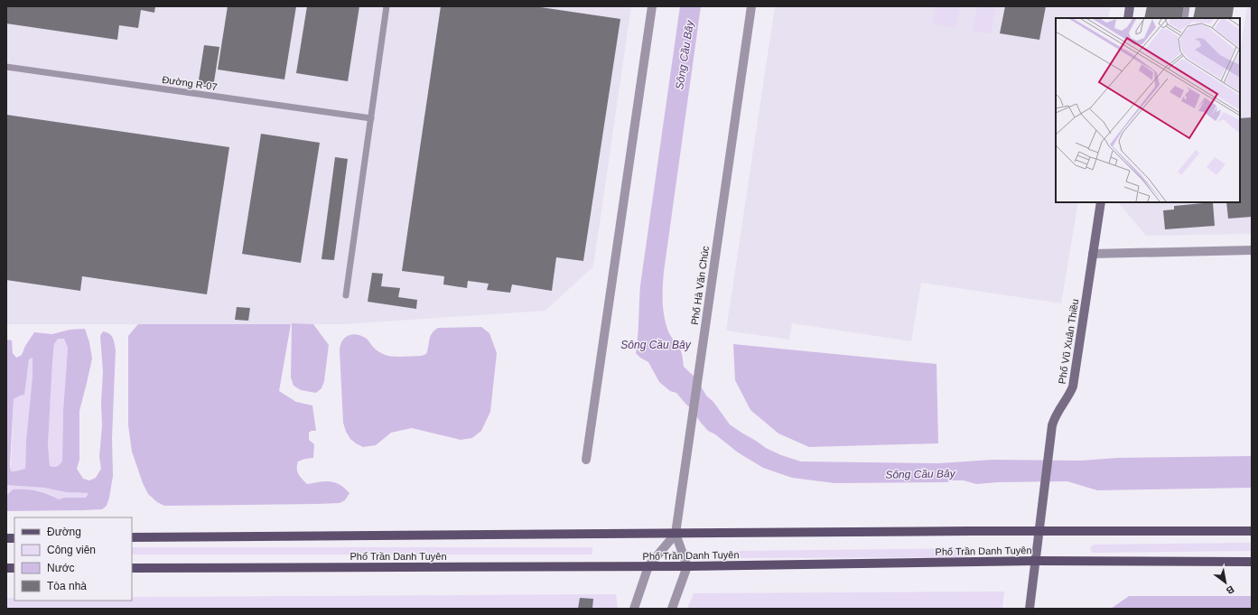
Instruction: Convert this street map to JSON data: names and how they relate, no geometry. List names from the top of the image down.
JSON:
{
  "streets": {
    "main road": ["Phố Vũ Xuân Thiều", "Phố Trần Danh Tuyên"],
    "street": ["Phố Hà Văn Chúc"],
    "lane": ["Đường R-07"]
  },
  "crossings": [
    ["Phố Hà Văn Chúc", "Phố Trần Danh Tuyên"],
    ["Phố Vũ Xuân Thiều", "Phố Trần Danh Tuyên"]
  ],
  "water": ["Sông Cầu Bây"],
  "legend": [
    "Đường",
    "Công viên",
    "Nước",
    "Tòa nhà"
  ],
  "north": "bottom right"
}
